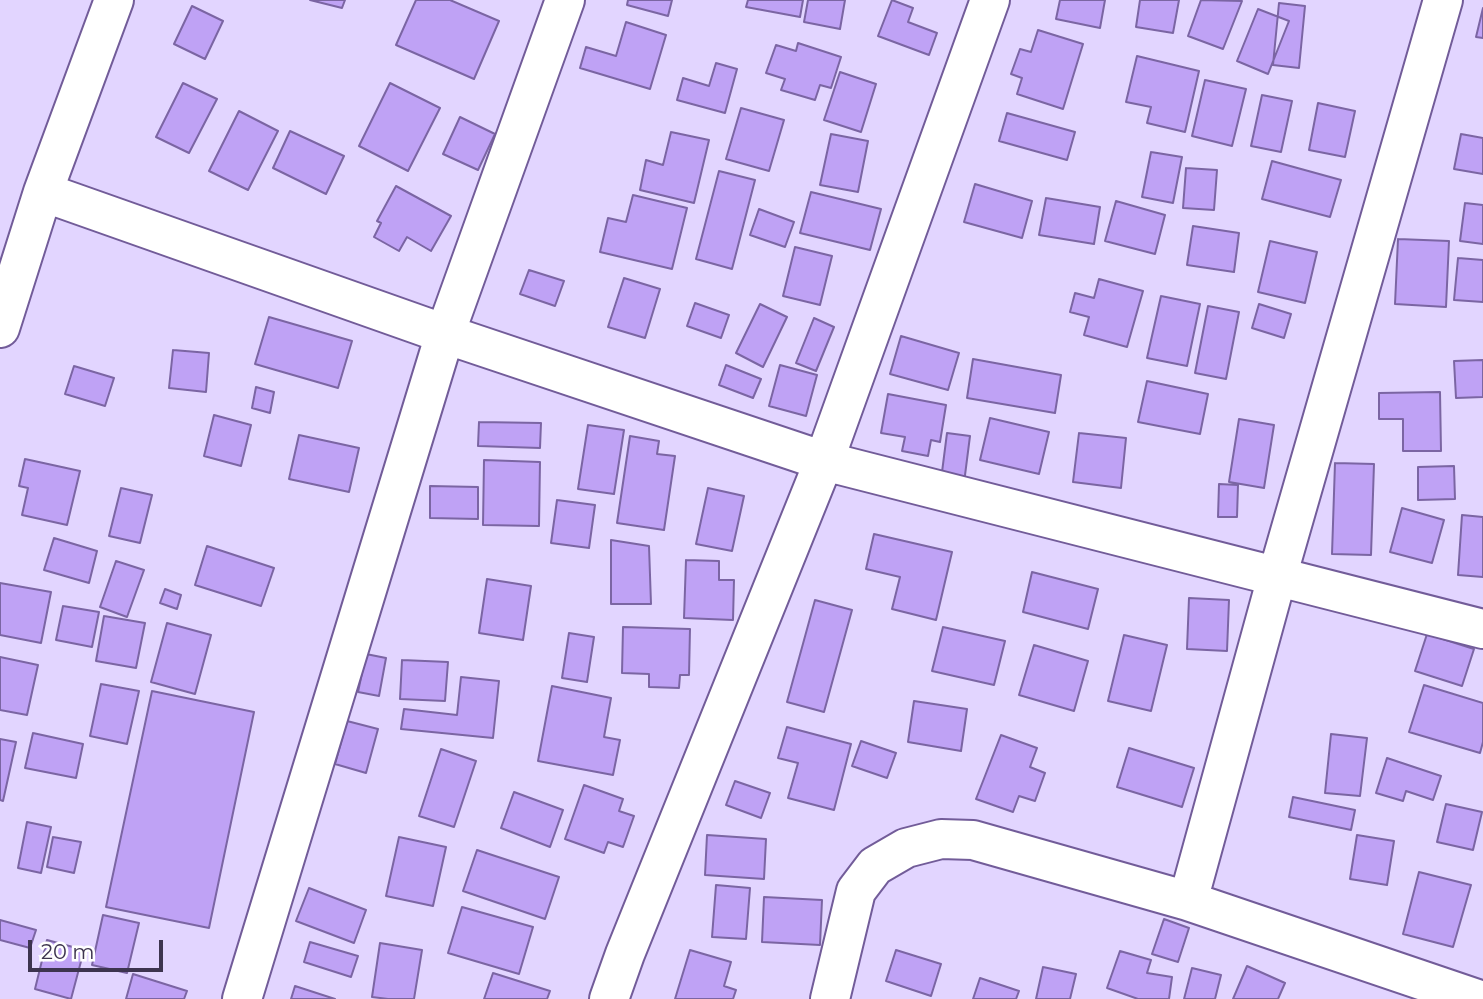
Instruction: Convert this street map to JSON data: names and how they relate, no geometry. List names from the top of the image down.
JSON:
{
  "scale_bar": "20 m"
}
